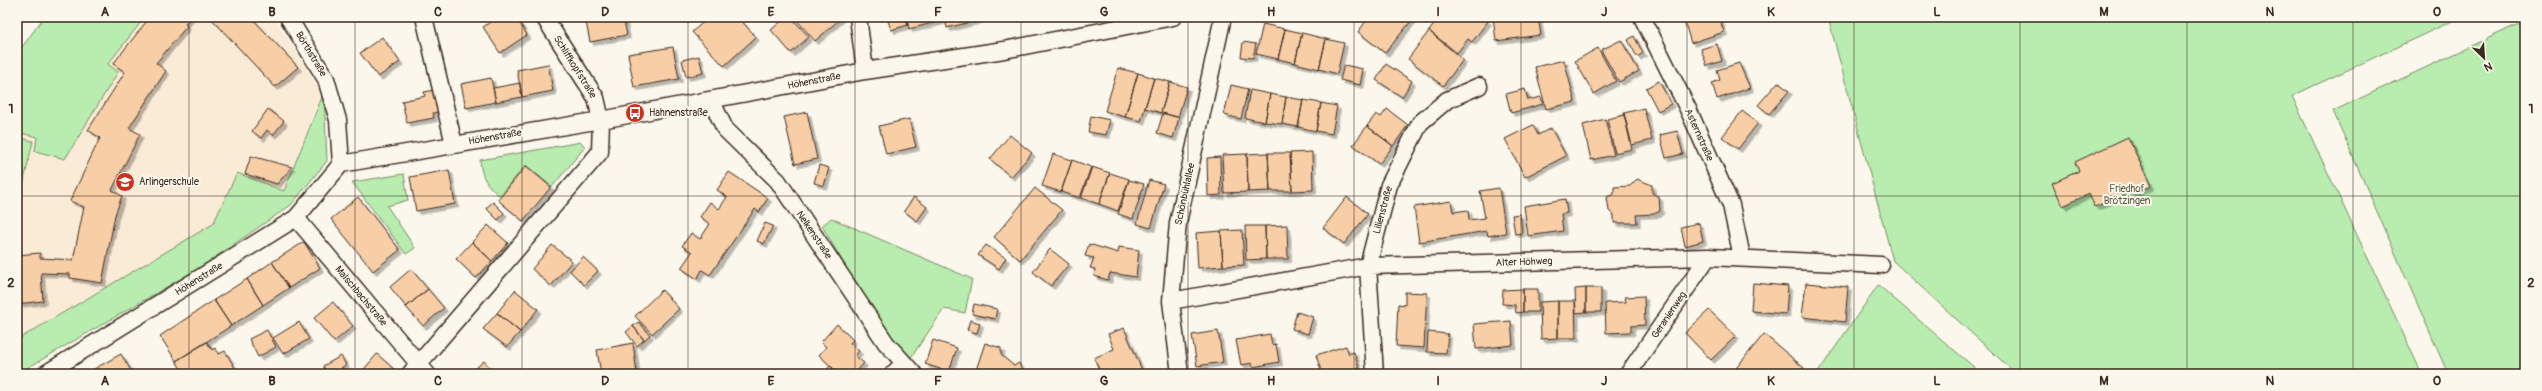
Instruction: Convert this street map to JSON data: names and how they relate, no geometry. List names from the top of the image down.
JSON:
{
  "streets": {
    "street": [
      "Börthstraße",
      "Schliffkopfstraße",
      "Höhenstraße",
      "Asternstraße",
      "Schönbühlallee",
      "Lilienstraße",
      "Nelkenstraße",
      "Alter Höhweg",
      "Malschbachstraße",
      "Geranienweg"
    ]
  },
  "crossings": [
    ["Börthstraße", "Höhenstraße"],
    ["Schliffkopfstraße", "Höhenstraße"],
    ["Höhenstraße", "Nelkenstraße"],
    ["Höhenstraße", "Malschbachstraße"],
    ["Asternstraße", "Alter Höhweg"],
    ["Schönbühlallee", "Alter Höhweg"],
    ["Lilienstraße", "Alter Höhweg"],
    ["Alter Höhweg", "Geranienweg"]
  ],
  "parks": ["Friedhof Brötzingen"],
  "places": {
    "bus stop": ["Hahnenstraße"],
    "school or university": ["Arlingerschule"]
  },
  "north": "bottom right",
  "grid": {
    "columns": [
      "A",
      "B",
      "C",
      "D",
      "E",
      "F",
      "G",
      "H",
      "I",
      "J",
      "K",
      "L",
      "M",
      "N",
      "O"
    ],
    "rows": ["1", "2"]
  }
}
